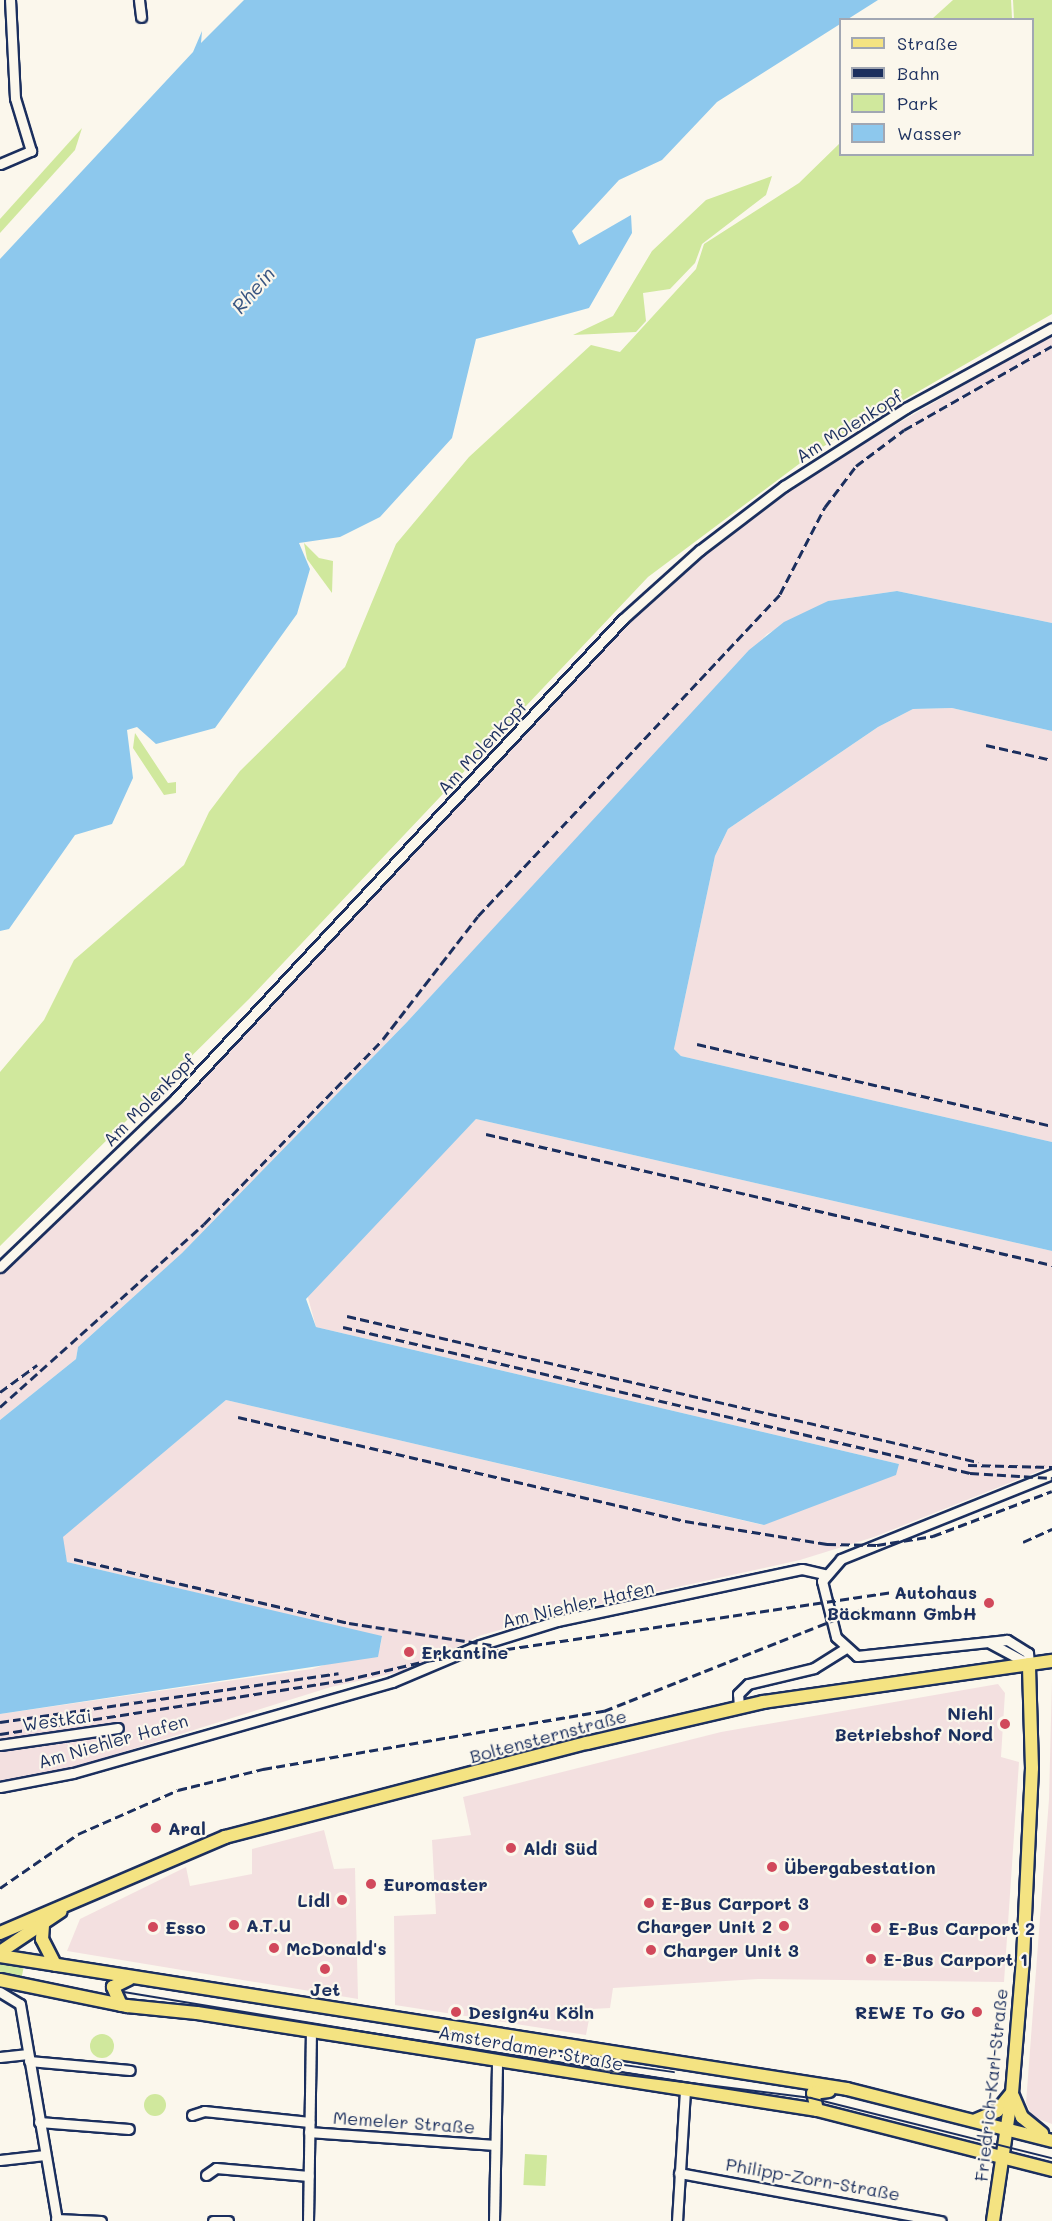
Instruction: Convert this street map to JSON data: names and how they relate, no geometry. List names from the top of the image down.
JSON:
{
  "streets": {
    "main road": ["Boltensternstraße", "Amsterdamer Straße", "Friedrich-Karl-Straße"],
    "street": [
      "Am Molenkopf",
      "Am Niehler Hafen",
      "Westkai",
      "Memeler Straße",
      "Philipp-Zorn-Straße"
    ]
  },
  "crossings": [
    ["Boltensternstraße", "Amsterdamer Straße"],
    ["Boltensternstraße", "Friedrich-Karl-Straße"],
    ["Amsterdamer Straße", "Friedrich-Karl-Straße"]
  ],
  "water": ["Rhein"],
  "places": [
    "Autohaus Bäckmann GmbH",
    "Erkantine",
    "Niehl Betriebshof Nord",
    "Aral",
    "Aldi Süd",
    "Übergabestation",
    "Euromaster",
    "Lidl",
    "E-Bus Carport 3",
    "A.T.U",
    "Charger Unit 2",
    "Esso",
    "E-Bus Carport 2",
    "McDonald's",
    "Charger Unit 3",
    "E-Bus Carport 1",
    "Jet",
    "Design4u Köln",
    "REWE To Go"
  ],
  "legend": [
    "Straße",
    "Bahn",
    "Park",
    "Wasser"
  ]
}
